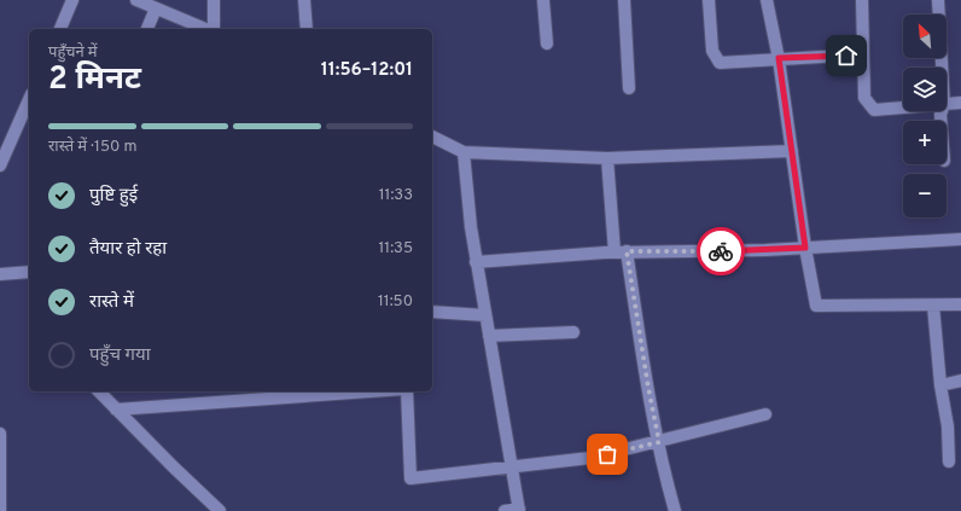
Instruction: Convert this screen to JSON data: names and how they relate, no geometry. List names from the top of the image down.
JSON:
{
  "north": "top left",
  "page": {
    "map_buttons": ["+", "−"],
    "heading": ["2 मिनट", "पहुँचने में", "11:56–12:01"],
    "bar": "रास्ते में · 150 m",
    "list": [
      ["पुष्टि हुई", "11:33"],
      ["तैयार हो रहा", "11:35"],
      ["रास्ते में", "11:50"],
      "पहुँच गया"
    ]
  }
}
